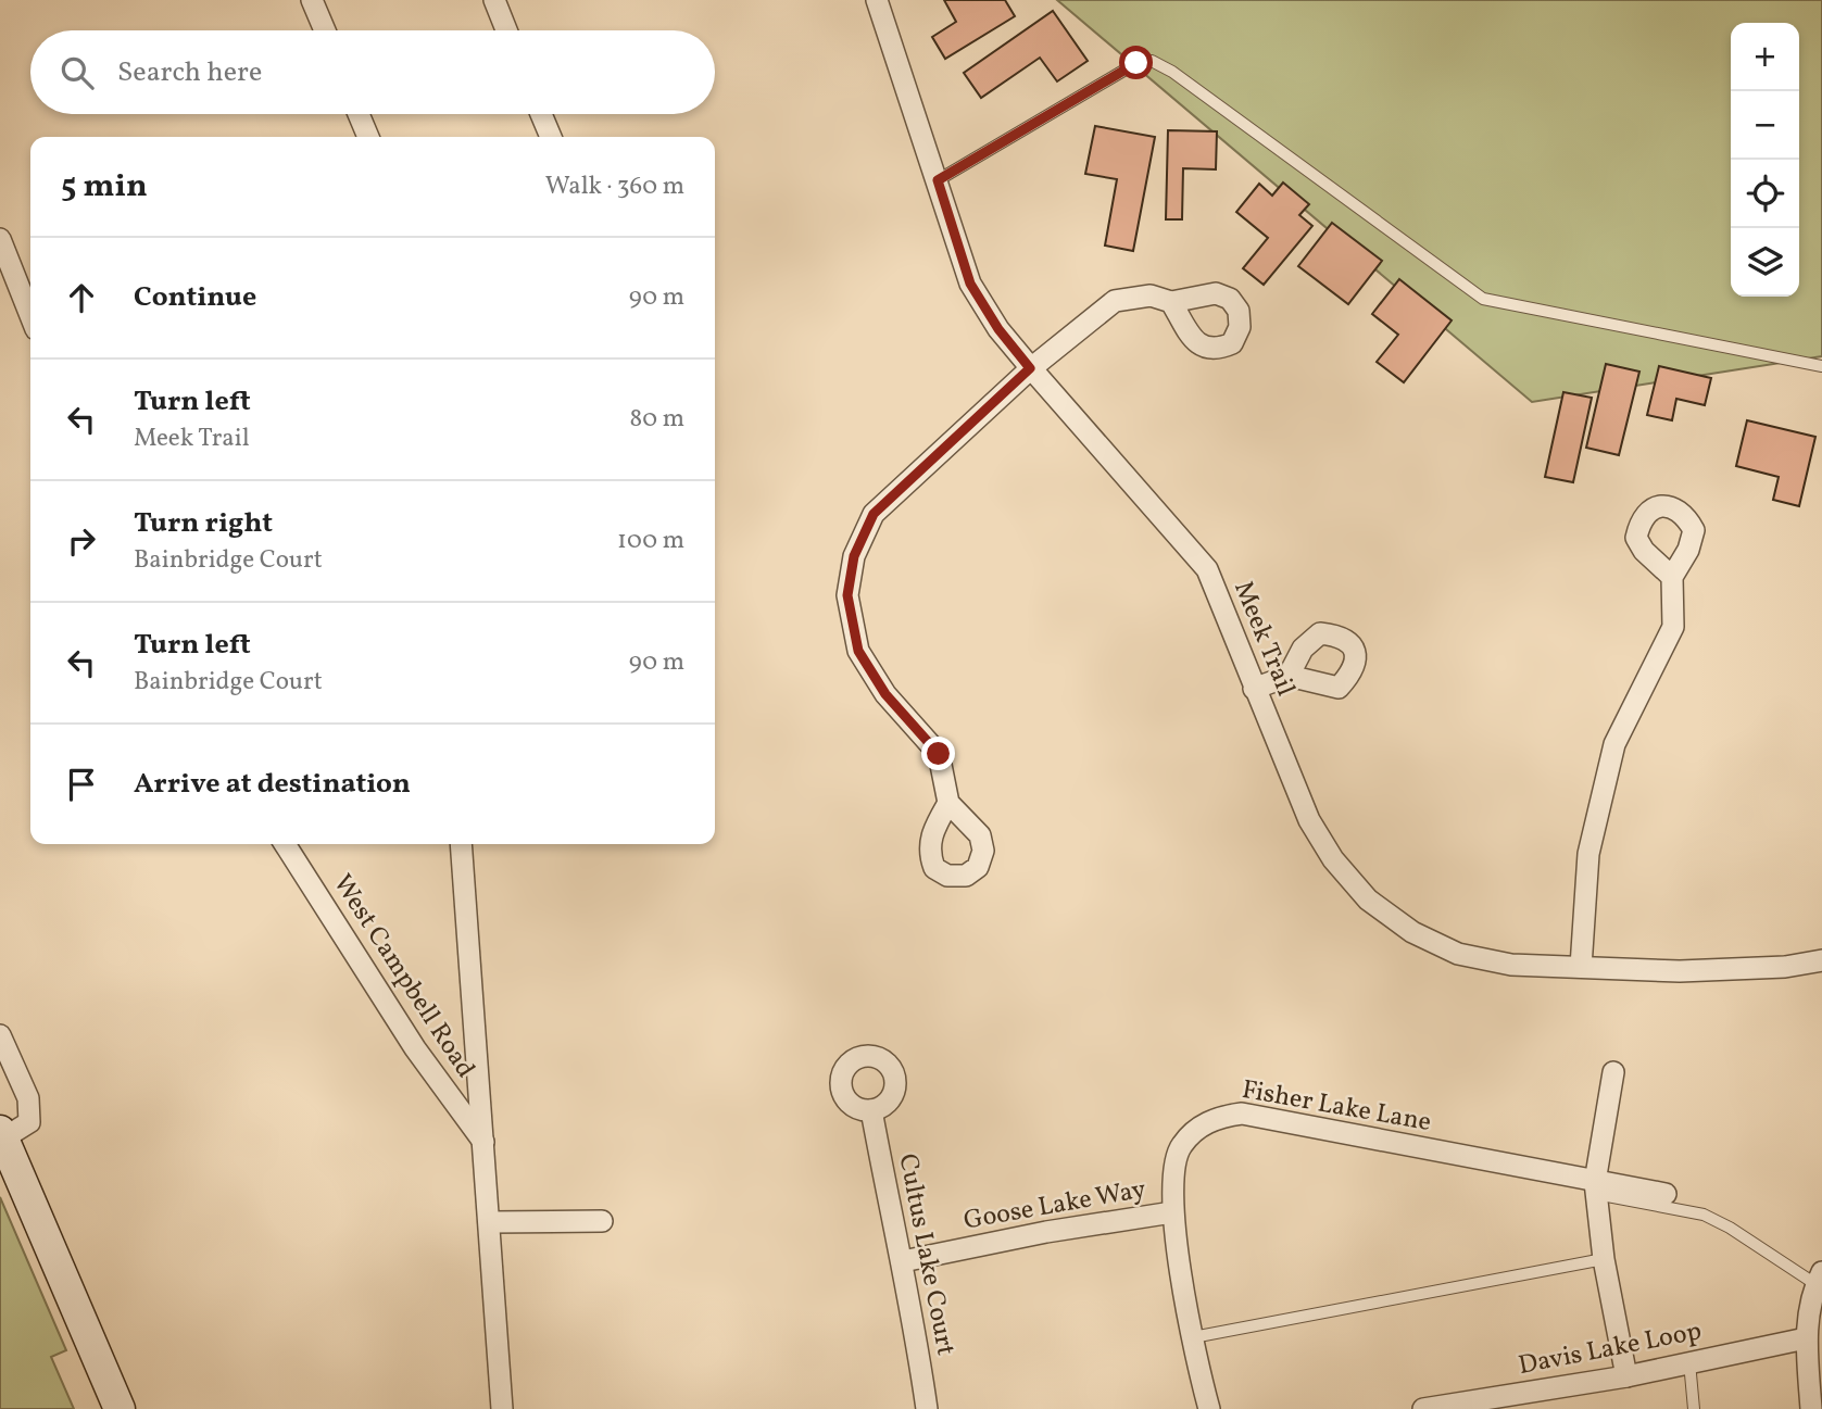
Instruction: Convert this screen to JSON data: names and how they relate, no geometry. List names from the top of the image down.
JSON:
{
  "streets": {
    "street": [
      "Meek Trail",
      "West Campbell Road",
      "Fisher Lake Lane",
      "Goose Lake Way",
      "Cultus Lake Court",
      "Davis Lake Loop"
    ]
  },
  "crossings": [
    ["Fisher Lake Lane", "Goose Lake Way"],
    ["Goose Lake Way", "Cultus Lake Court"]
  ],
  "page": {
    "map_buttons": ["+", "−"],
    "search": "Search here",
    "heading": ["5 min", "Walk · 360 m"],
    "list": [
      ["Continue", "90 m"],
      ["Turn left", "Meek Trail", "80 m"],
      ["Turn right", "Bainbridge Court", "100 m"],
      ["Turn left", "Bainbridge Court", "90 m"],
      "Arrive at destination"
    ]
  }
}
